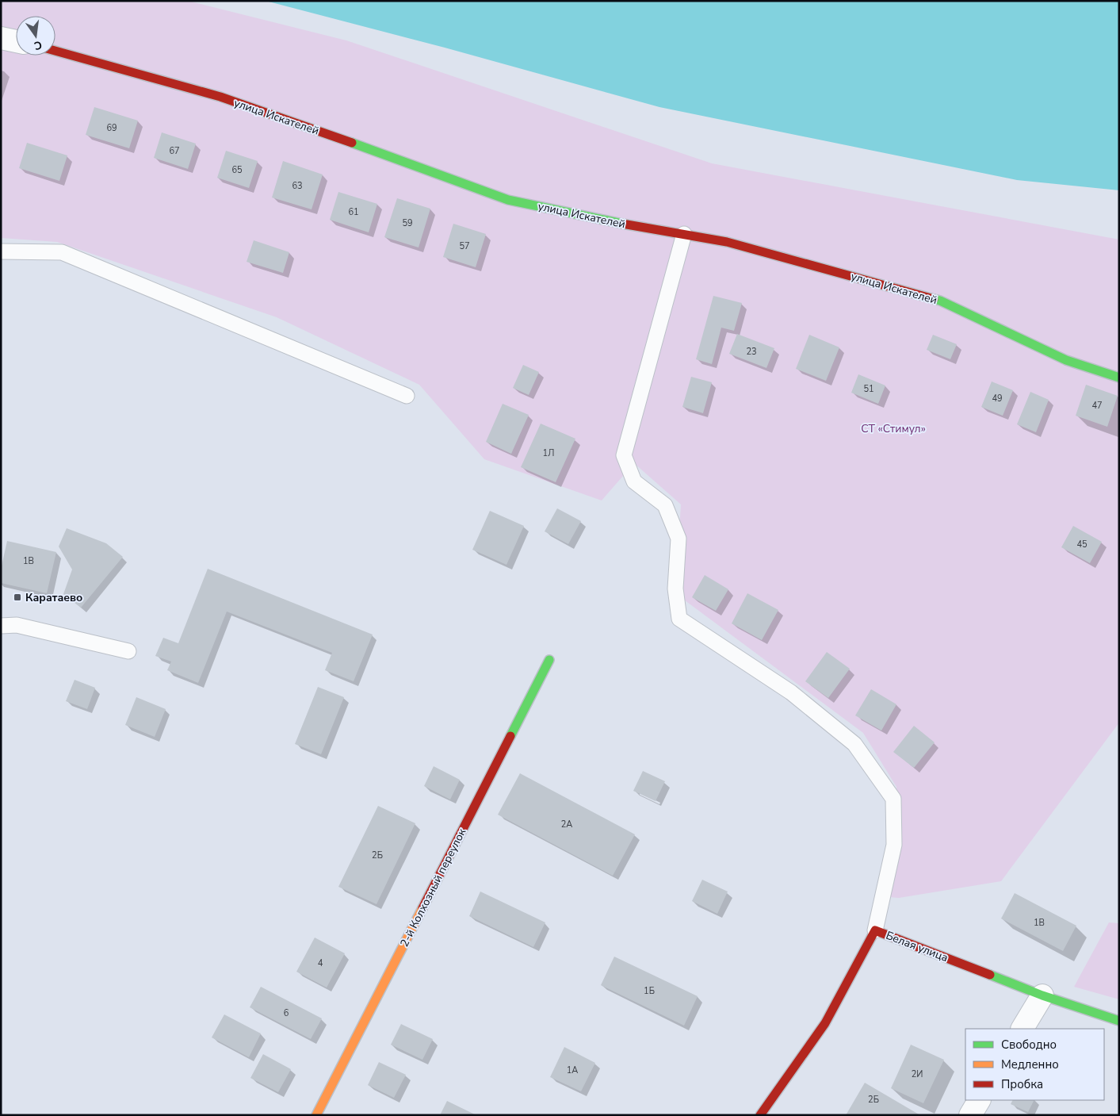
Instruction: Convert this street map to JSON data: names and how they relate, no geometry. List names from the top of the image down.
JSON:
{
  "streets": {
    "street": ["улица Искателей", "2-й Колхозный переулок", "Белая улица"]
  },
  "parks": ["СТ «Стимул»"],
  "places": {
    "transit": ["Каратаево"]
  },
  "house_numbers": [
    "69",
    "67",
    "65",
    "63",
    "61",
    "59",
    "57",
    "23",
    "51",
    "49",
    "47",
    "1Л",
    "45",
    "1В",
    "2А",
    "2Б",
    "1В",
    "4",
    "1Б",
    "6",
    "1А",
    "2И",
    "2Б"
  ],
  "legend": ["Свободно", "Медленно", "Пробка"],
  "north": "bottom"
}
